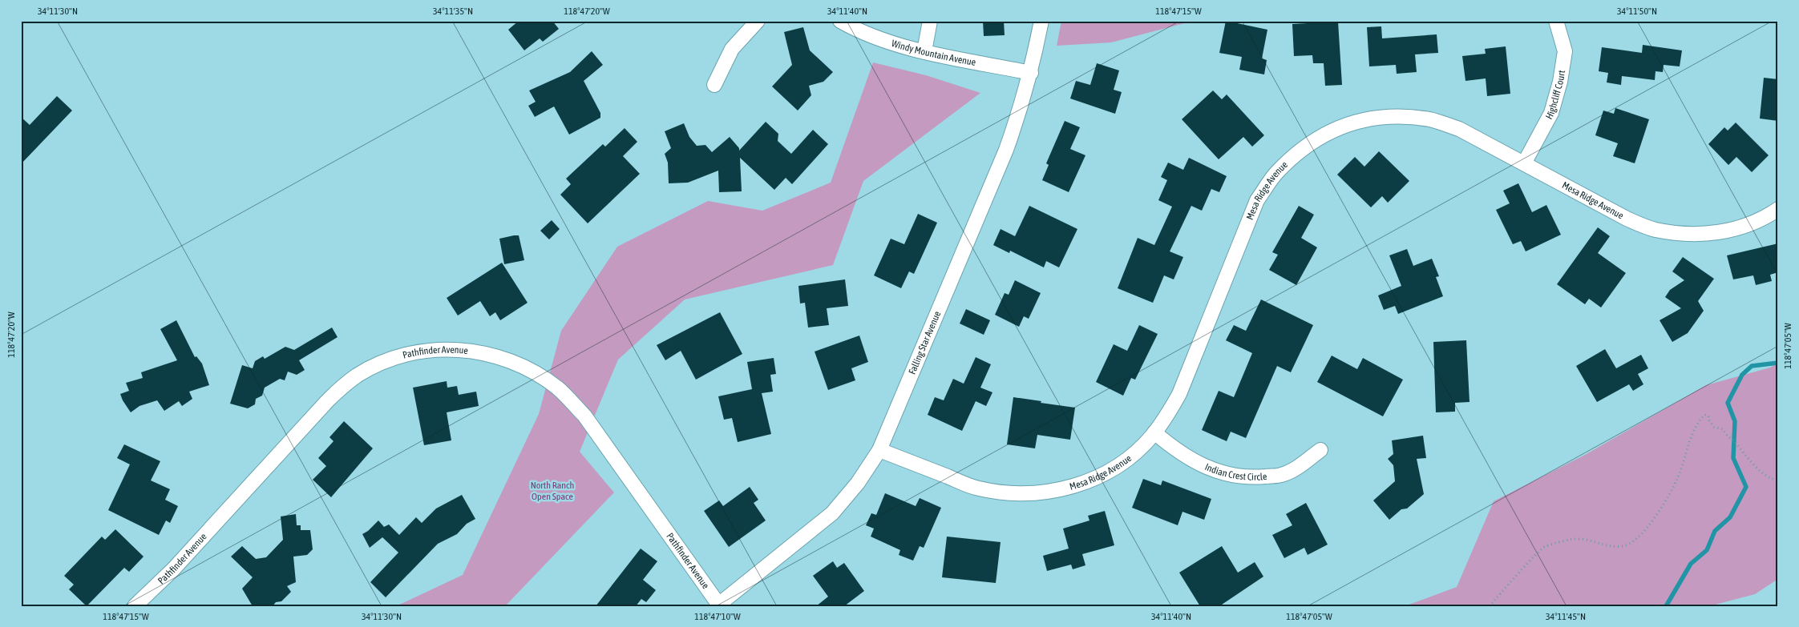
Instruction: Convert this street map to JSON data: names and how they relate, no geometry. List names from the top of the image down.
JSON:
{
  "streets": {
    "street": [
      "Windy Mountain Avenue",
      "Highcliff Court",
      "Mesa Ridge Avenue",
      "Falling Star Avenue",
      "Pathfinder Avenue",
      "Indian Crest Circle"
    ]
  },
  "crossings": [
    ["Windy Mountain Avenue", "Falling Star Avenue"],
    ["Highcliff Court", "Mesa Ridge Avenue"],
    ["Mesa Ridge Avenue", "Falling Star Avenue"],
    ["Mesa Ridge Avenue", "Indian Crest Circle"],
    ["Falling Star Avenue", "Pathfinder Avenue"]
  ],
  "parks": ["North Ranch Open Space"],
  "coordinates": [
    "34°11'30\"N",
    "34°11'35\"N",
    "118°47'20\"W",
    "34°11'40\"N",
    "118°47'15\"W",
    "34°11'50\"N",
    "118°47'05\"W",
    "118°47'10\"W",
    "34°11'45\"N"
  ]
}
